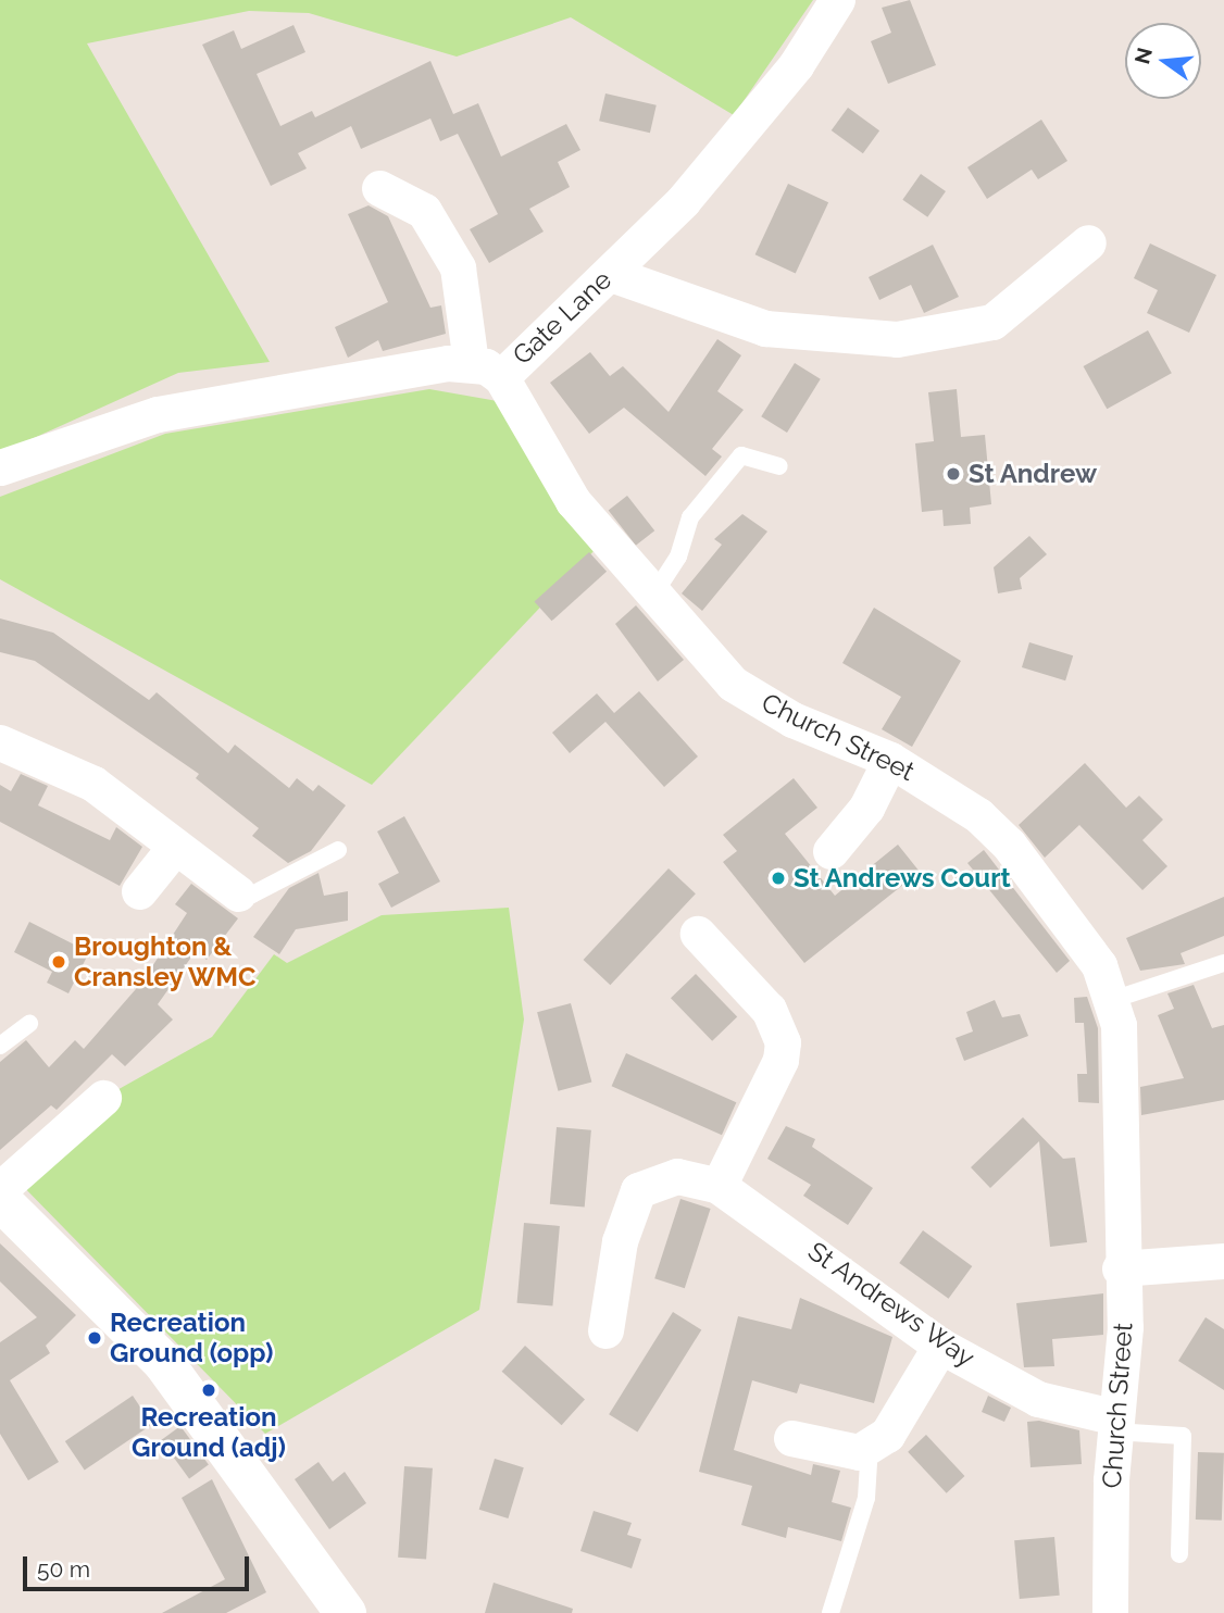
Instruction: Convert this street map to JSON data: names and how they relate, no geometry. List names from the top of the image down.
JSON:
{
  "streets": {
    "street": ["Gate Lane", "Church Street", "St Andrews Way"]
  },
  "crossings": [
    ["Gate Lane", "Church Street"],
    ["Church Street", "St Andrews Way"]
  ],
  "places": [
    "St Andrew",
    "St Andrews Court",
    "Broughton & Cransley WMC",
    "Recreation Ground (opp)",
    "Recreation Ground (adj)"
  ],
  "scale_bar": "50 m",
  "north": "left"
}
